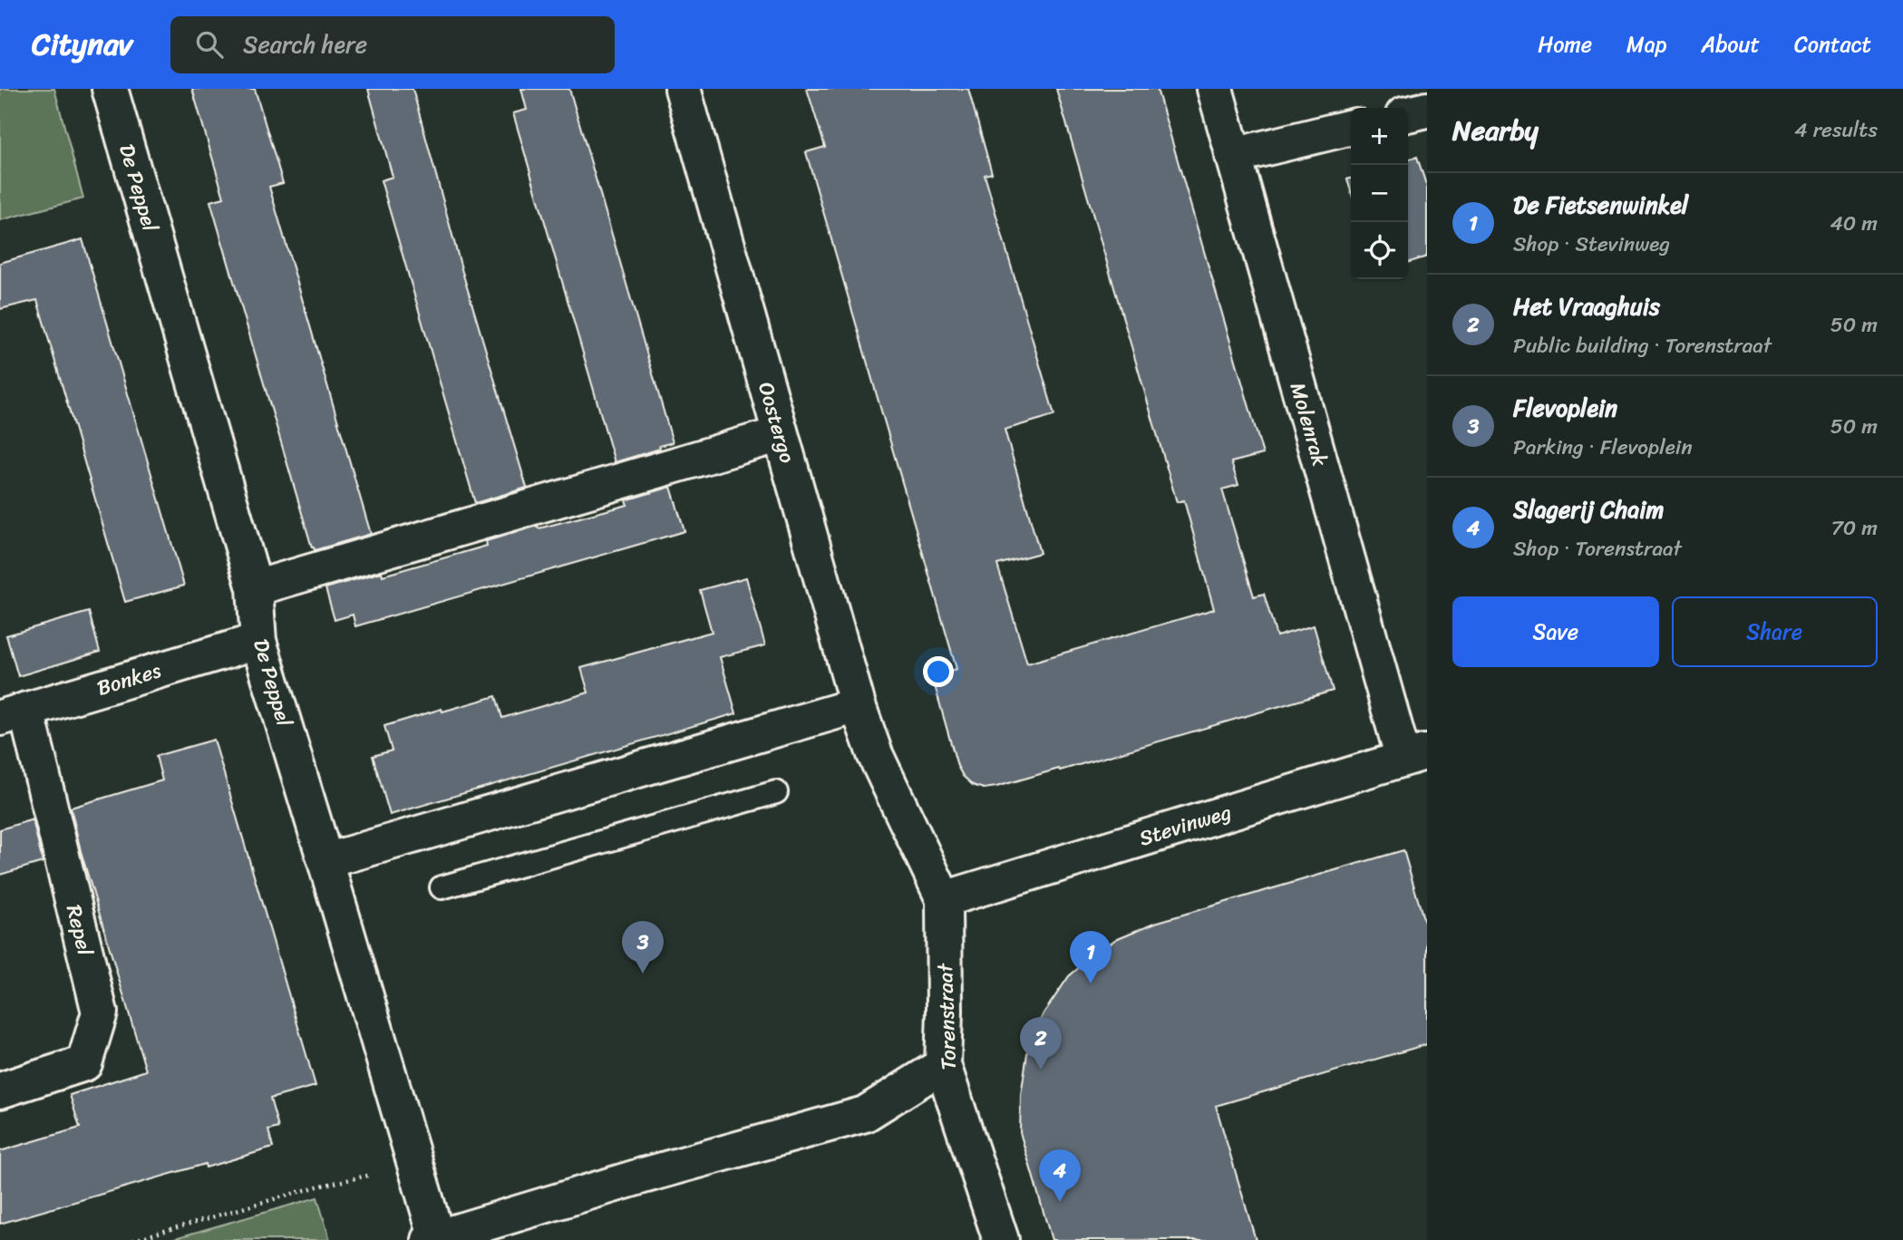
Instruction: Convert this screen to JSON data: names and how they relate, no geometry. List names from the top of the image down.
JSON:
{
  "streets": {
    "street": [
      "De Peppel",
      "Oostergo",
      "Molenrak",
      "Bonkes",
      "Stevinweg",
      "Repel",
      "Torenstraat"
    ]
  },
  "crossings": [
    ["De Peppel", "Bonkes"],
    ["Oostergo", "Stevinweg"],
    ["Oostergo", "Torenstraat"],
    ["Molenrak", "Stevinweg"],
    ["Bonkes", "Repel"],
    ["Stevinweg", "Torenstraat"]
  ],
  "page": {
    "header": "Citynav",
    "search": "Search here",
    "nav": [
      "Home",
      "Map",
      "About",
      "Contact"
    ],
    "heading": ["Nearby", "4 results"],
    "map_buttons": ["+", "−"],
    "list": [
      {
        "mark": "1",
        "name": "De Fietsenwinkel",
        "note": "Shop · Stevinweg",
        "value": "40 m"
      },
      {
        "mark": "2",
        "name": "Het Vraaghuis",
        "note": "Public building · Torenstraat",
        "value": "50 m"
      },
      {
        "mark": "3",
        "name": "Flevoplein",
        "note": "Parking · Flevoplein",
        "value": "50 m"
      },
      {
        "mark": "4",
        "name": "Slagerij Chaim",
        "note": "Shop · Torenstraat",
        "value": "70 m"
      }
    ],
    "buttons": ["Save", "Share"],
    "pins": [
      "3",
      "1",
      "2",
      "4"
    ]
  }
}
